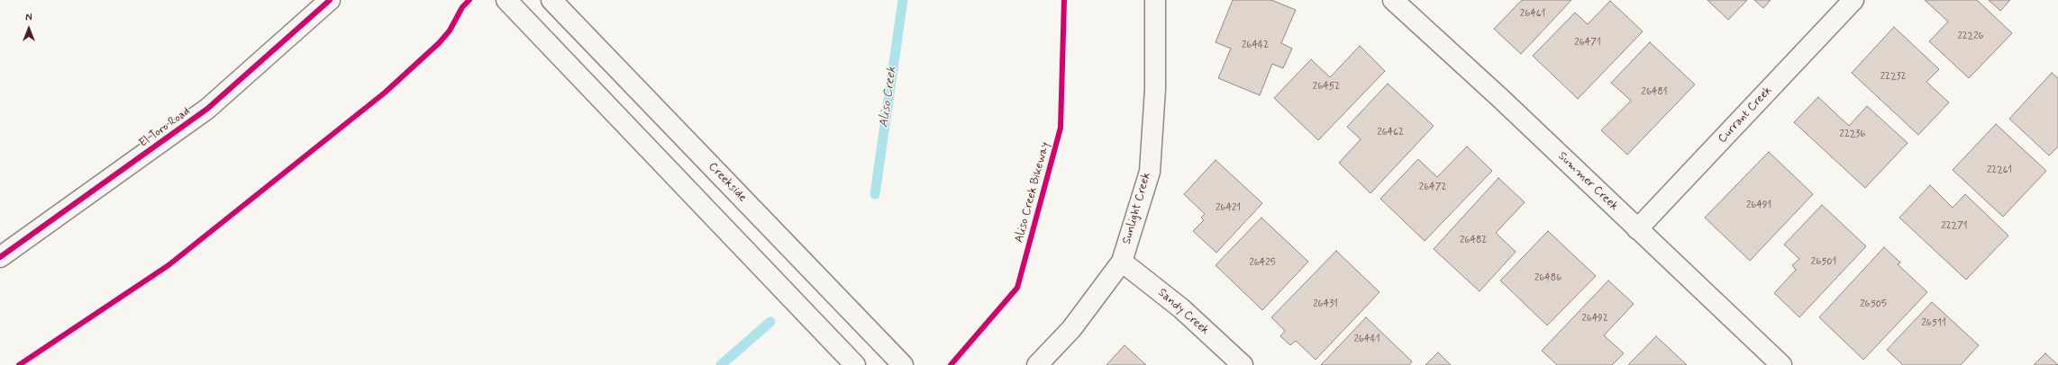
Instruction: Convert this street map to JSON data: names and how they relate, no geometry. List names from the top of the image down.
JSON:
{
  "streets": {
    "street": [
      "Currant Creek",
      "El Toro Road",
      "Summer Creek",
      "Creekside",
      "Sunlight Creek",
      "Sandy Creek"
    ],
    "cycle path": ["Aliso Creek Bikeway"]
  },
  "crossings": [
    ["Currant Creek", "Summer Creek"],
    ["Sunlight Creek", "Sandy Creek"]
  ],
  "water": ["Aliso Creek"],
  "house_numbers": [
    "26461",
    "22226",
    "26471",
    "26442",
    "22232",
    "26452",
    "26481",
    "26462",
    "22236",
    "22261",
    "26472",
    "26491",
    "26421",
    "22271",
    "26482",
    "26501",
    "26425",
    "26486",
    "26431",
    "26505",
    "26492",
    "26511",
    "26441"
  ],
  "north": "top"
}
